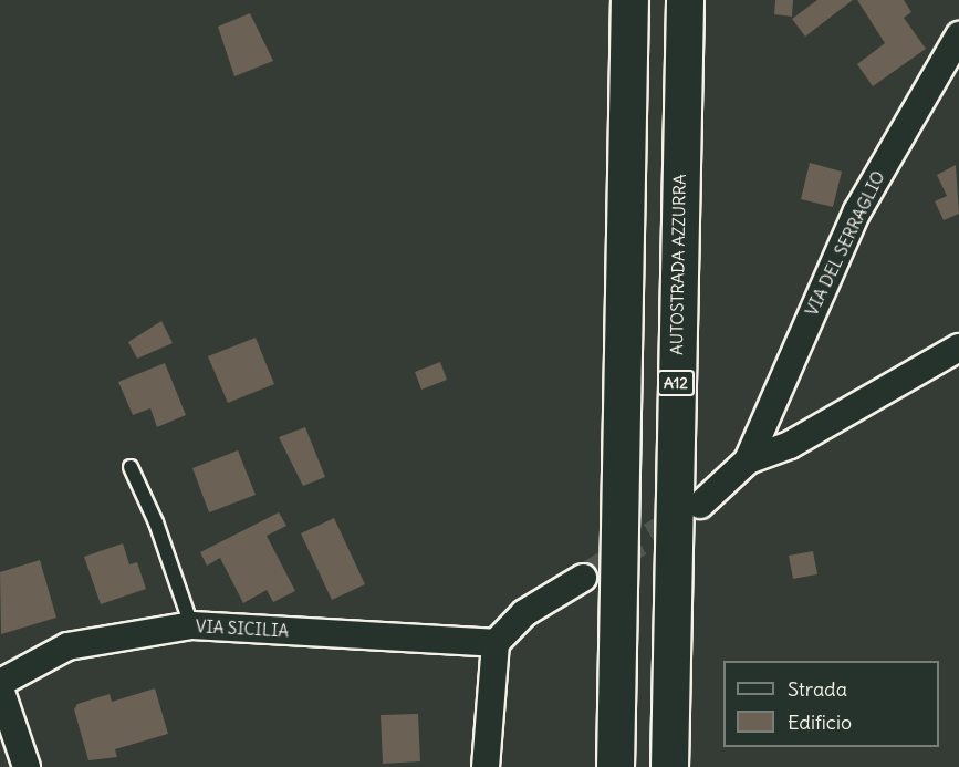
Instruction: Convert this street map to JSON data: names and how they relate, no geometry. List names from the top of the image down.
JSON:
{
  "streets": {
    "highway": ["AUTOSTRADA AZZURRA", "A12"],
    "street": ["VIA DEL SERRAGLIO", "VIA SICILIA"]
  },
  "legend": ["Strada", "Edificio"]
}
